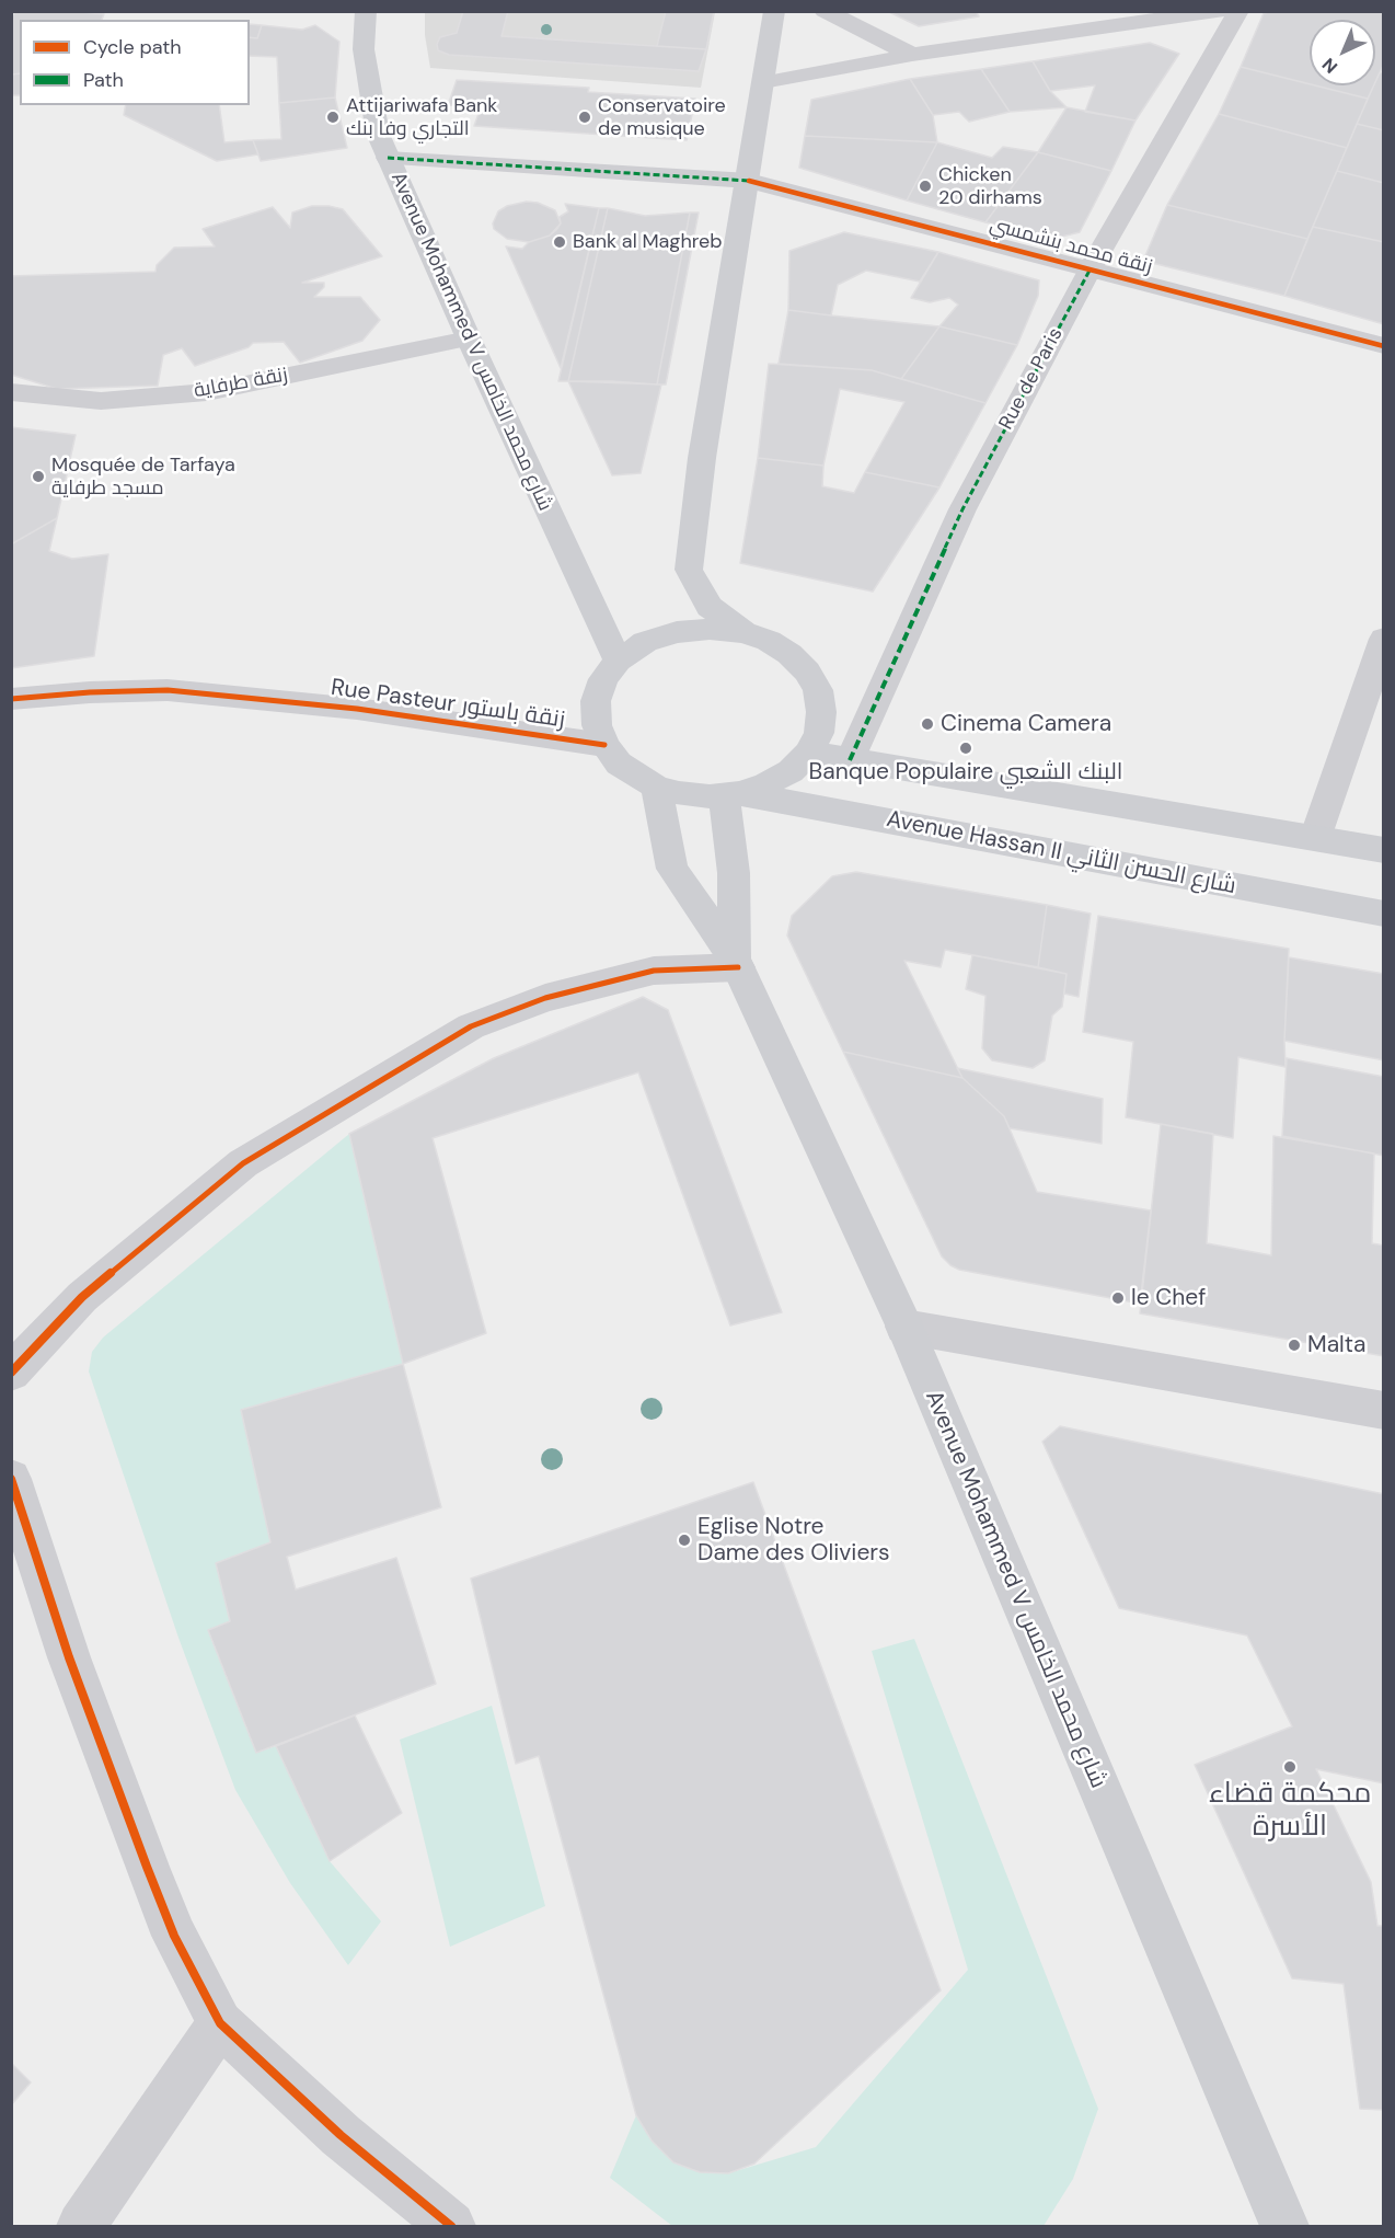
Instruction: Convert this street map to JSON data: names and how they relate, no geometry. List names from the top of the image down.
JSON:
{
  "streets": {
    "main road": ["Avenue Mohammed V شارع محمد الخامس", "Avenue Hassan II شارع الحسن الثاني"],
    "street": [
      "زنقة محمد بنشمسي",
      "Rue de Paris",
      "زنقة طرفاية",
      "Rue Pasteur زنقة باستور"
    ]
  },
  "crossings": [
    ["زنقة محمد بنشمسي", "Avenue Mohammed V شارع محمد الخامس"],
    ["زنقة محمد بنشمسي", "Rue de Paris"],
    ["Avenue Mohammed V شارع محمد الخامس", "زنقة طرفاية"],
    ["Avenue Mohammed V شارع محمد الخامس", "Rue Pasteur زنقة باستور"],
    ["Avenue Mohammed V شارع محمد الخامس", "Avenue Hassan II شارع الحسن الثاني"],
    ["Rue Pasteur زنقة باستور", "Avenue Hassan II شارع الحسن الثاني"]
  ],
  "places": [
    "Attijariwafa Bank التجاري وفا بنك",
    "Conservatoire de musique",
    "Chicken 20 dirhams",
    "Bank al Maghreb",
    "Mosquée de Tarfaya مسجد طرفاية",
    "Cinema Camera",
    "Banque Populaire البنك الشعبي",
    "le Chef",
    "Malta",
    "Eglise Notre Dame des Oliviers",
    "محكمة قضاء الأسرة"
  ],
  "legend": ["Cycle path", "Path"],
  "north": "bottom left"
}
